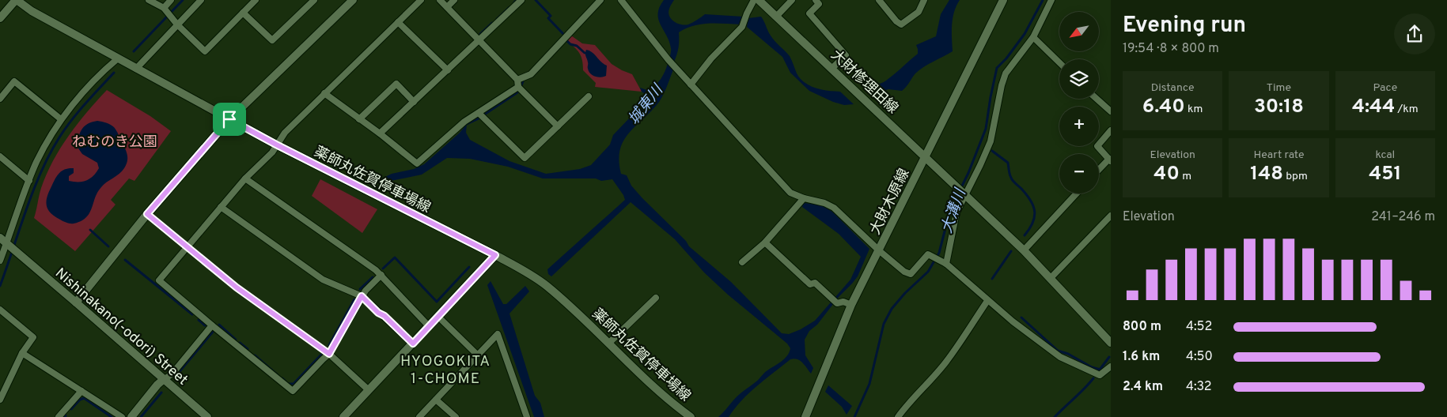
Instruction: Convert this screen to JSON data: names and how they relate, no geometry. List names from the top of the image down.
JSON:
{
  "streets": {
    "street": [
      "大財修理田線",
      "薬師丸佐賀停車場線",
      "大財木原線",
      "Nishinakano(-odori) Street"
    ]
  },
  "crossings": [
    ["大財修理田線", "大財木原線"]
  ],
  "districts": ["HYOGOKITA 1-CHOME"],
  "water": ["城東川", "大溝川"],
  "parks": ["ねむのき公園"],
  "north": "bottom left",
  "page": {
    "heading": ["Evening run", "19:54 · 8 × 800 m"],
    "map_buttons": ["+", "−"],
    "stats": [
      ["Distance", "6.40 km"],
      ["Time", "30:18"],
      ["Pace", "4:44 /km"],
      ["Elevation", "40 m"],
      ["Heart rate", "148 bpm"],
      ["kcal", "451"]
    ],
    "chart": ["Elevation", "241–246 m"],
    "list": [
      {
        "name": "800 m",
        "note": "4:52"
      },
      {
        "name": "1.6 km",
        "note": "4:50"
      },
      {
        "name": "2.4 km",
        "note": "4:32"
      }
    ]
  }
}
